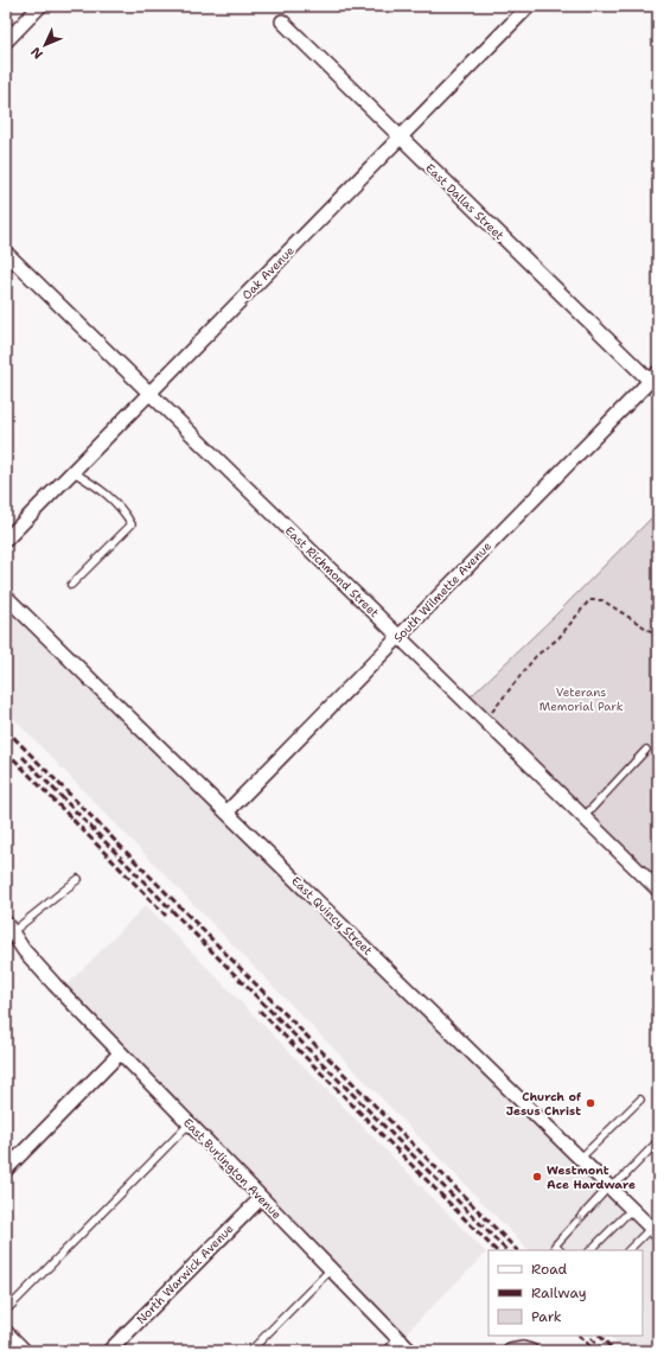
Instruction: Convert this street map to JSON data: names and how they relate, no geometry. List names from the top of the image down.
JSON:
{
  "streets": {
    "street": [
      "East Dallas Street",
      "Oak Avenue",
      "East Richmond Street",
      "South Wilmette Avenue",
      "East Quincy Street",
      "East Burlington Avenue",
      "North Warwick Avenue"
    ]
  },
  "crossings": [
    ["East Dallas Street", "Oak Avenue"],
    ["East Dallas Street", "South Wilmette Avenue"],
    ["Oak Avenue", "East Richmond Street"],
    ["East Richmond Street", "South Wilmette Avenue"],
    ["South Wilmette Avenue", "East Quincy Street"],
    ["East Burlington Avenue", "North Warwick Avenue"]
  ],
  "parks": ["Veterans Memorial Park"],
  "places": ["Church of Jesus Christ", "Westmont Ace Hardware"],
  "legend": ["Road", "Railway", "Park"],
  "north": "bottom left"
}
